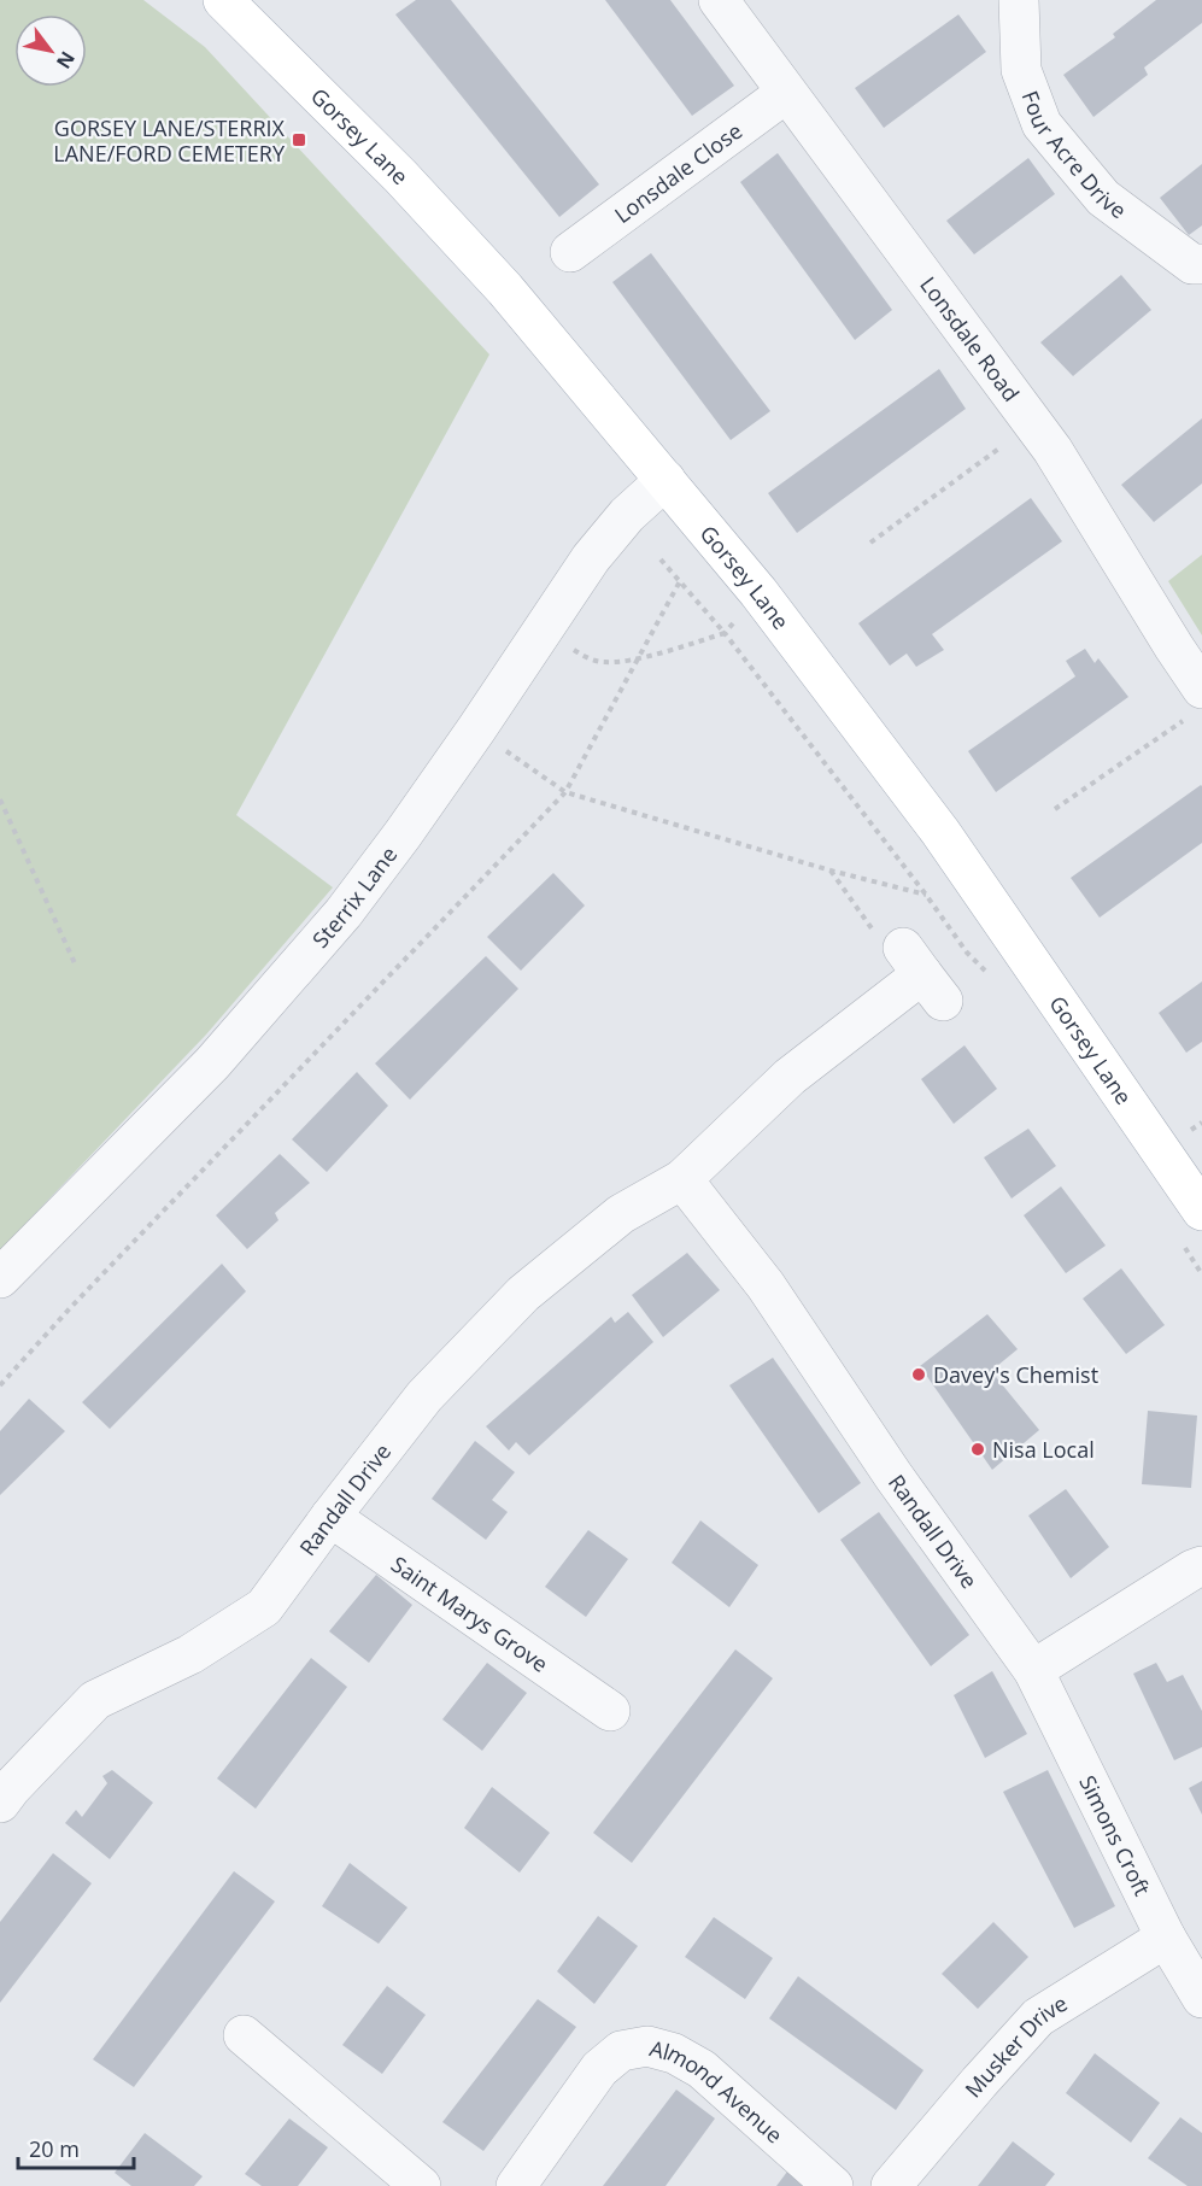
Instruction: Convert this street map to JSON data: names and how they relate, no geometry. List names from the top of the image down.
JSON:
{
  "streets": {
    "main road": ["Gorsey Lane"],
    "street": [
      "Four Acre Drive",
      "Lonsdale Close",
      "Lonsdale Road",
      "Sterrix Lane",
      "Randall Drive",
      "Saint Marys Grove",
      "Simons Croft",
      "Musker Drive",
      "Almond Avenue"
    ]
  },
  "crossings": [
    ["Gorsey Lane", "Sterrix Lane"],
    ["Lonsdale Close", "Lonsdale Road"],
    ["Randall Drive", "Saint Marys Grove"],
    ["Randall Drive", "Simons Croft"],
    ["Simons Croft", "Musker Drive"]
  ],
  "places": {
    "transit": ["GORSEY LANE/STERRIX LANE/FORD CEMETERY"],
    "other": ["Davey's Chemist", "Nisa Local"]
  },
  "scale_bar": "20 m",
  "north": "bottom right"
}
